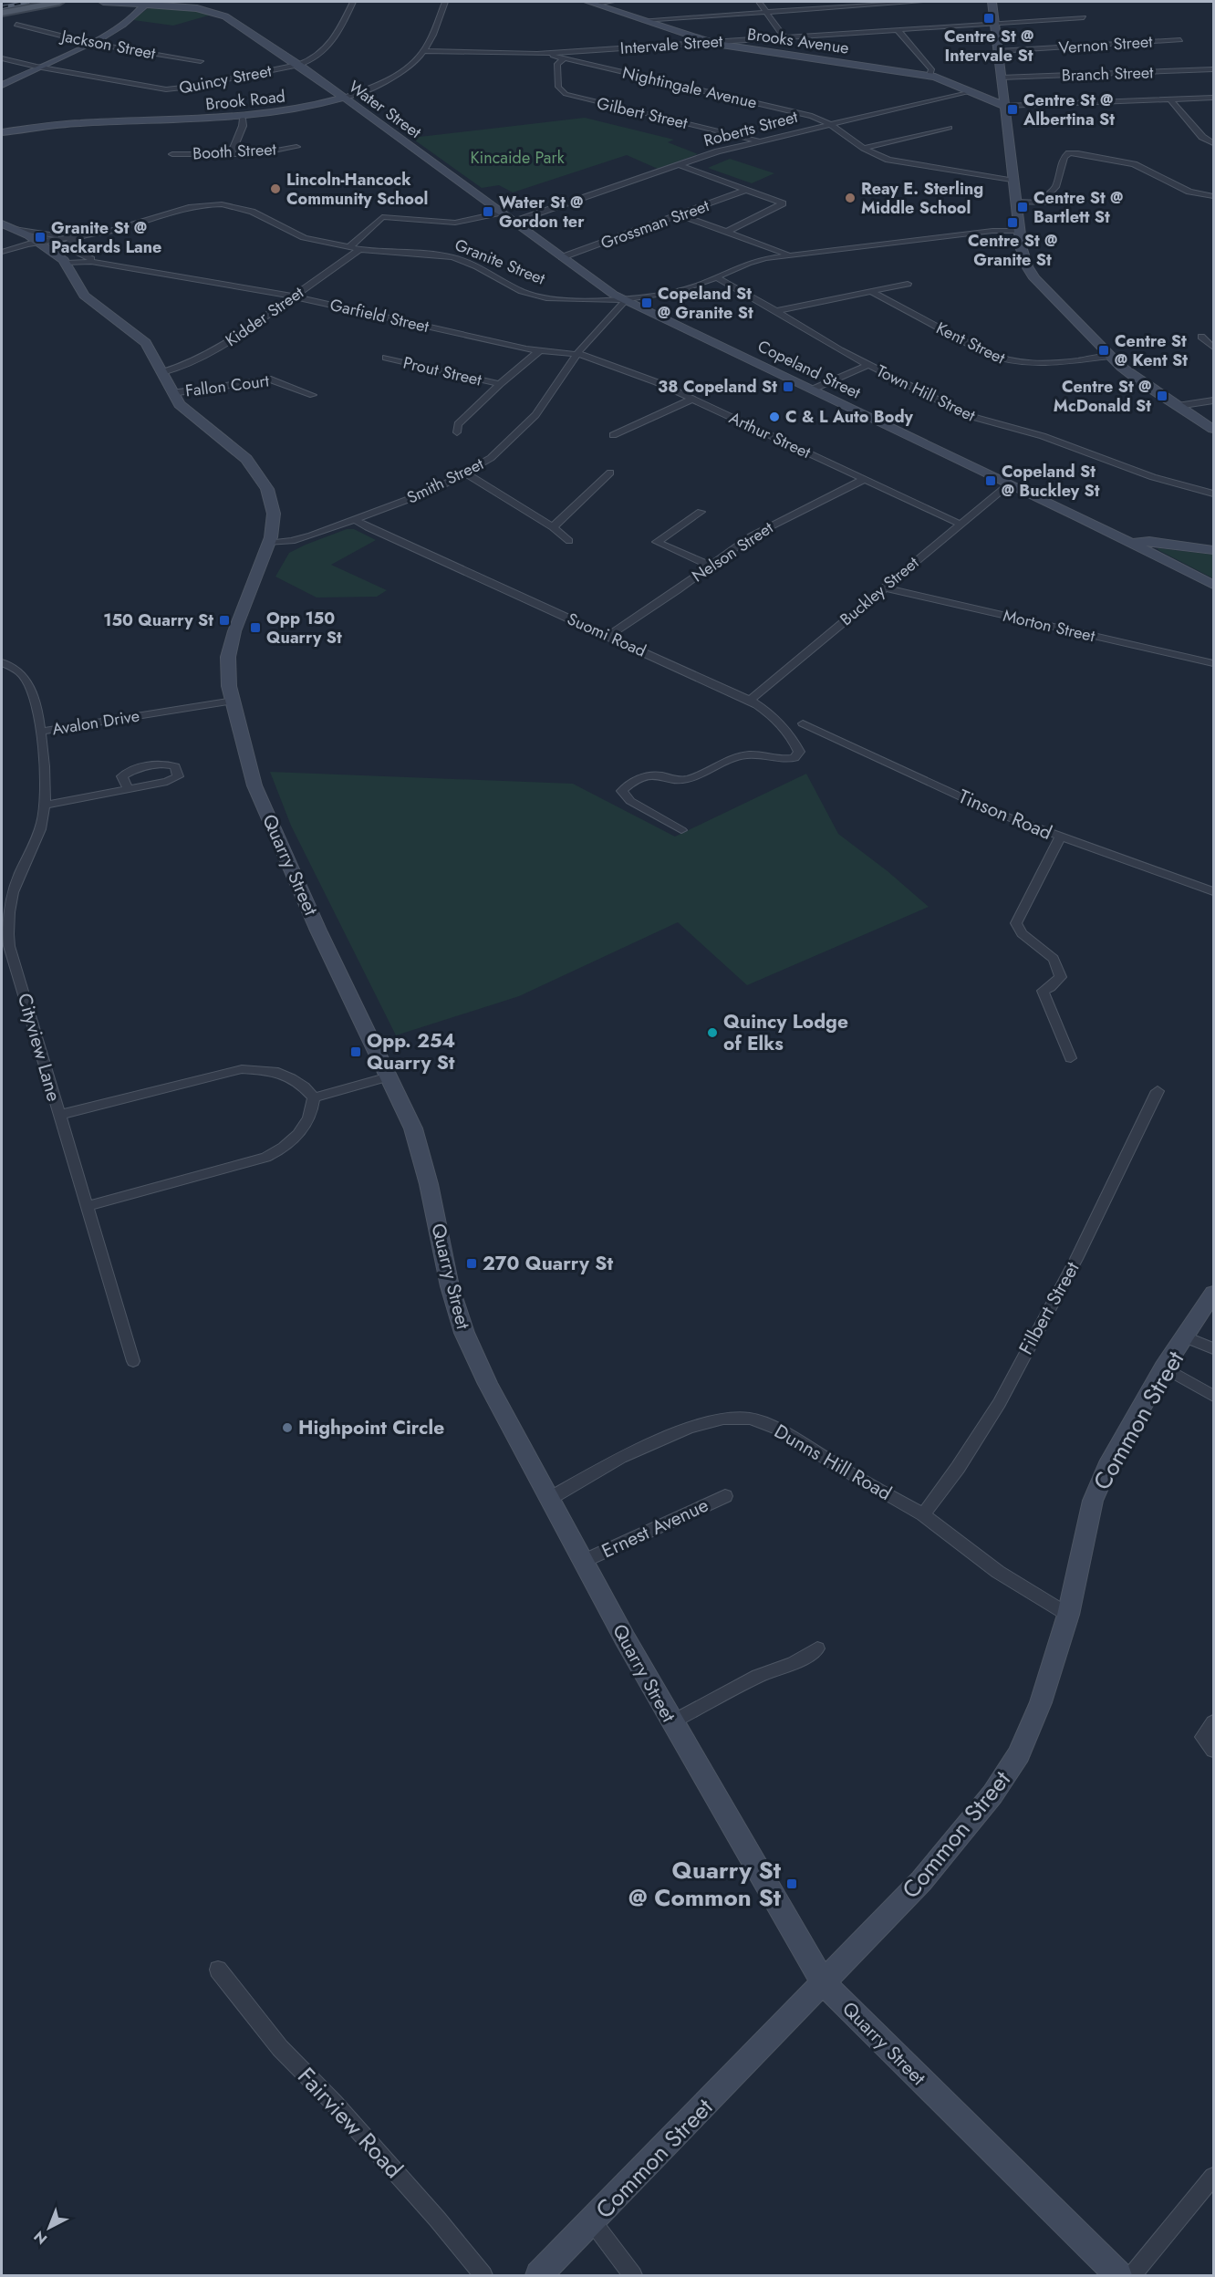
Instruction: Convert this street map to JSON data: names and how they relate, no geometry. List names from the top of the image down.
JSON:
{
  "streets": {
    "main road": [
      "Brooks Avenue",
      "Brook Road",
      "Water Street",
      "Roberts Street",
      "Granite Street",
      "Copeland Street",
      "Quarry Street",
      "Common Street"
    ],
    "street": [
      "Jackson Street",
      "Intervale Street",
      "Vernon Street",
      "Branch Street",
      "Quincy Street",
      "Nightingale Avenue",
      "Gilbert Street",
      "Booth Street",
      "Grossman Street",
      "Garfield Street",
      "Kidder Street",
      "Kent Street",
      "Prout Street",
      "Fallon Court",
      "Town Hill Street",
      "Arthur Street",
      "Smith Street",
      "Nelson Street",
      "Buckley Street",
      "Morton Street",
      "Suomi Road",
      "Avalon Drive",
      "Tinson Road",
      "Cityview Lane",
      "Filbert Street",
      "Dunns Hill Road",
      "Ernest Avenue",
      "Fairview Road"
    ]
  },
  "crossings": [
    ["Brooks Avenue", "Intervale Street"],
    ["Brooks Avenue", "Roberts Street"],
    ["Intervale Street", "Nightingale Avenue"],
    ["Intervale Street", "Brook Road"],
    ["Branch Street", "Roberts Street"],
    ["Quincy Street", "Water Street"],
    ["Nightingale Avenue", "Gilbert Street"],
    ["Nightingale Avenue", "Roberts Street"],
    ["Brook Road", "Water Street"],
    ["Water Street", "Roberts Street"],
    ["Water Street", "Grossman Street"],
    ["Water Street", "Granite Street"],
    ["Water Street", "Copeland Street"],
    ["Gilbert Street", "Roberts Street"],
    ["Granite Street", "Garfield Street"],
    ["Granite Street", "Kidder Street"],
    ["Granite Street", "Copeland Street"],
    ["Granite Street", "Town Hill Street"],
    ["Granite Street", "Quarry Street"],
    ["Garfield Street", "Kidder Street"],
    ["Garfield Street", "Prout Street"],
    ["Garfield Street", "Arthur Street"],
    ["Garfield Street", "Smith Street"],
    ["Garfield Street", "Quarry Street"],
    ["Kidder Street", "Quarry Street"],
    ["Copeland Street", "Buckley Street"],
    ["Fallon Court", "Quarry Street"],
    ["Arthur Street", "Smith Street"],
    ["Arthur Street", "Nelson Street"],
    ["Arthur Street", "Buckley Street"],
    ["Smith Street", "Suomi Road"],
    ["Smith Street", "Quarry Street"],
    ["Nelson Street", "Suomi Road"],
    ["Buckley Street", "Morton Street"],
    ["Buckley Street", "Suomi Road"],
    ["Avalon Drive", "Quarry Street"],
    ["Avalon Drive", "Cityview Lane"],
    ["Quarry Street", "Common Street"],
    ["Quarry Street", "Dunns Hill Road"],
    ["Quarry Street", "Ernest Avenue"],
    ["Filbert Street", "Dunns Hill Road"],
    ["Common Street", "Dunns Hill Road"]
  ],
  "parks": ["Kincaide Park"],
  "places": {
    "transit": [
      "Centre St @ Intervale St",
      "Centre St @ Albertina St",
      "Centre St @ Bartlett St",
      "Water St @ Gordon ter",
      "Centre St @ Granite St",
      "Granite St @ Packards Lane",
      "Copeland St @ Granite St",
      "Centre St @ Kent St",
      "38 Copeland St",
      "Centre St @ McDonald St",
      "Copeland St @ Buckley St",
      "150 Quarry St",
      "Opp 150 Quarry St",
      "Opp. 254 Quarry St",
      "270 Quarry St",
      "Quarry St @ Common St"
    ],
    "other": [
      "Lincoln-Hancock Community School",
      "Reay E. Sterling Middle School",
      "C & L Auto Body",
      "Quincy Lodge of Elks",
      "Highpoint Circle"
    ]
  },
  "north": "bottom left"
}
